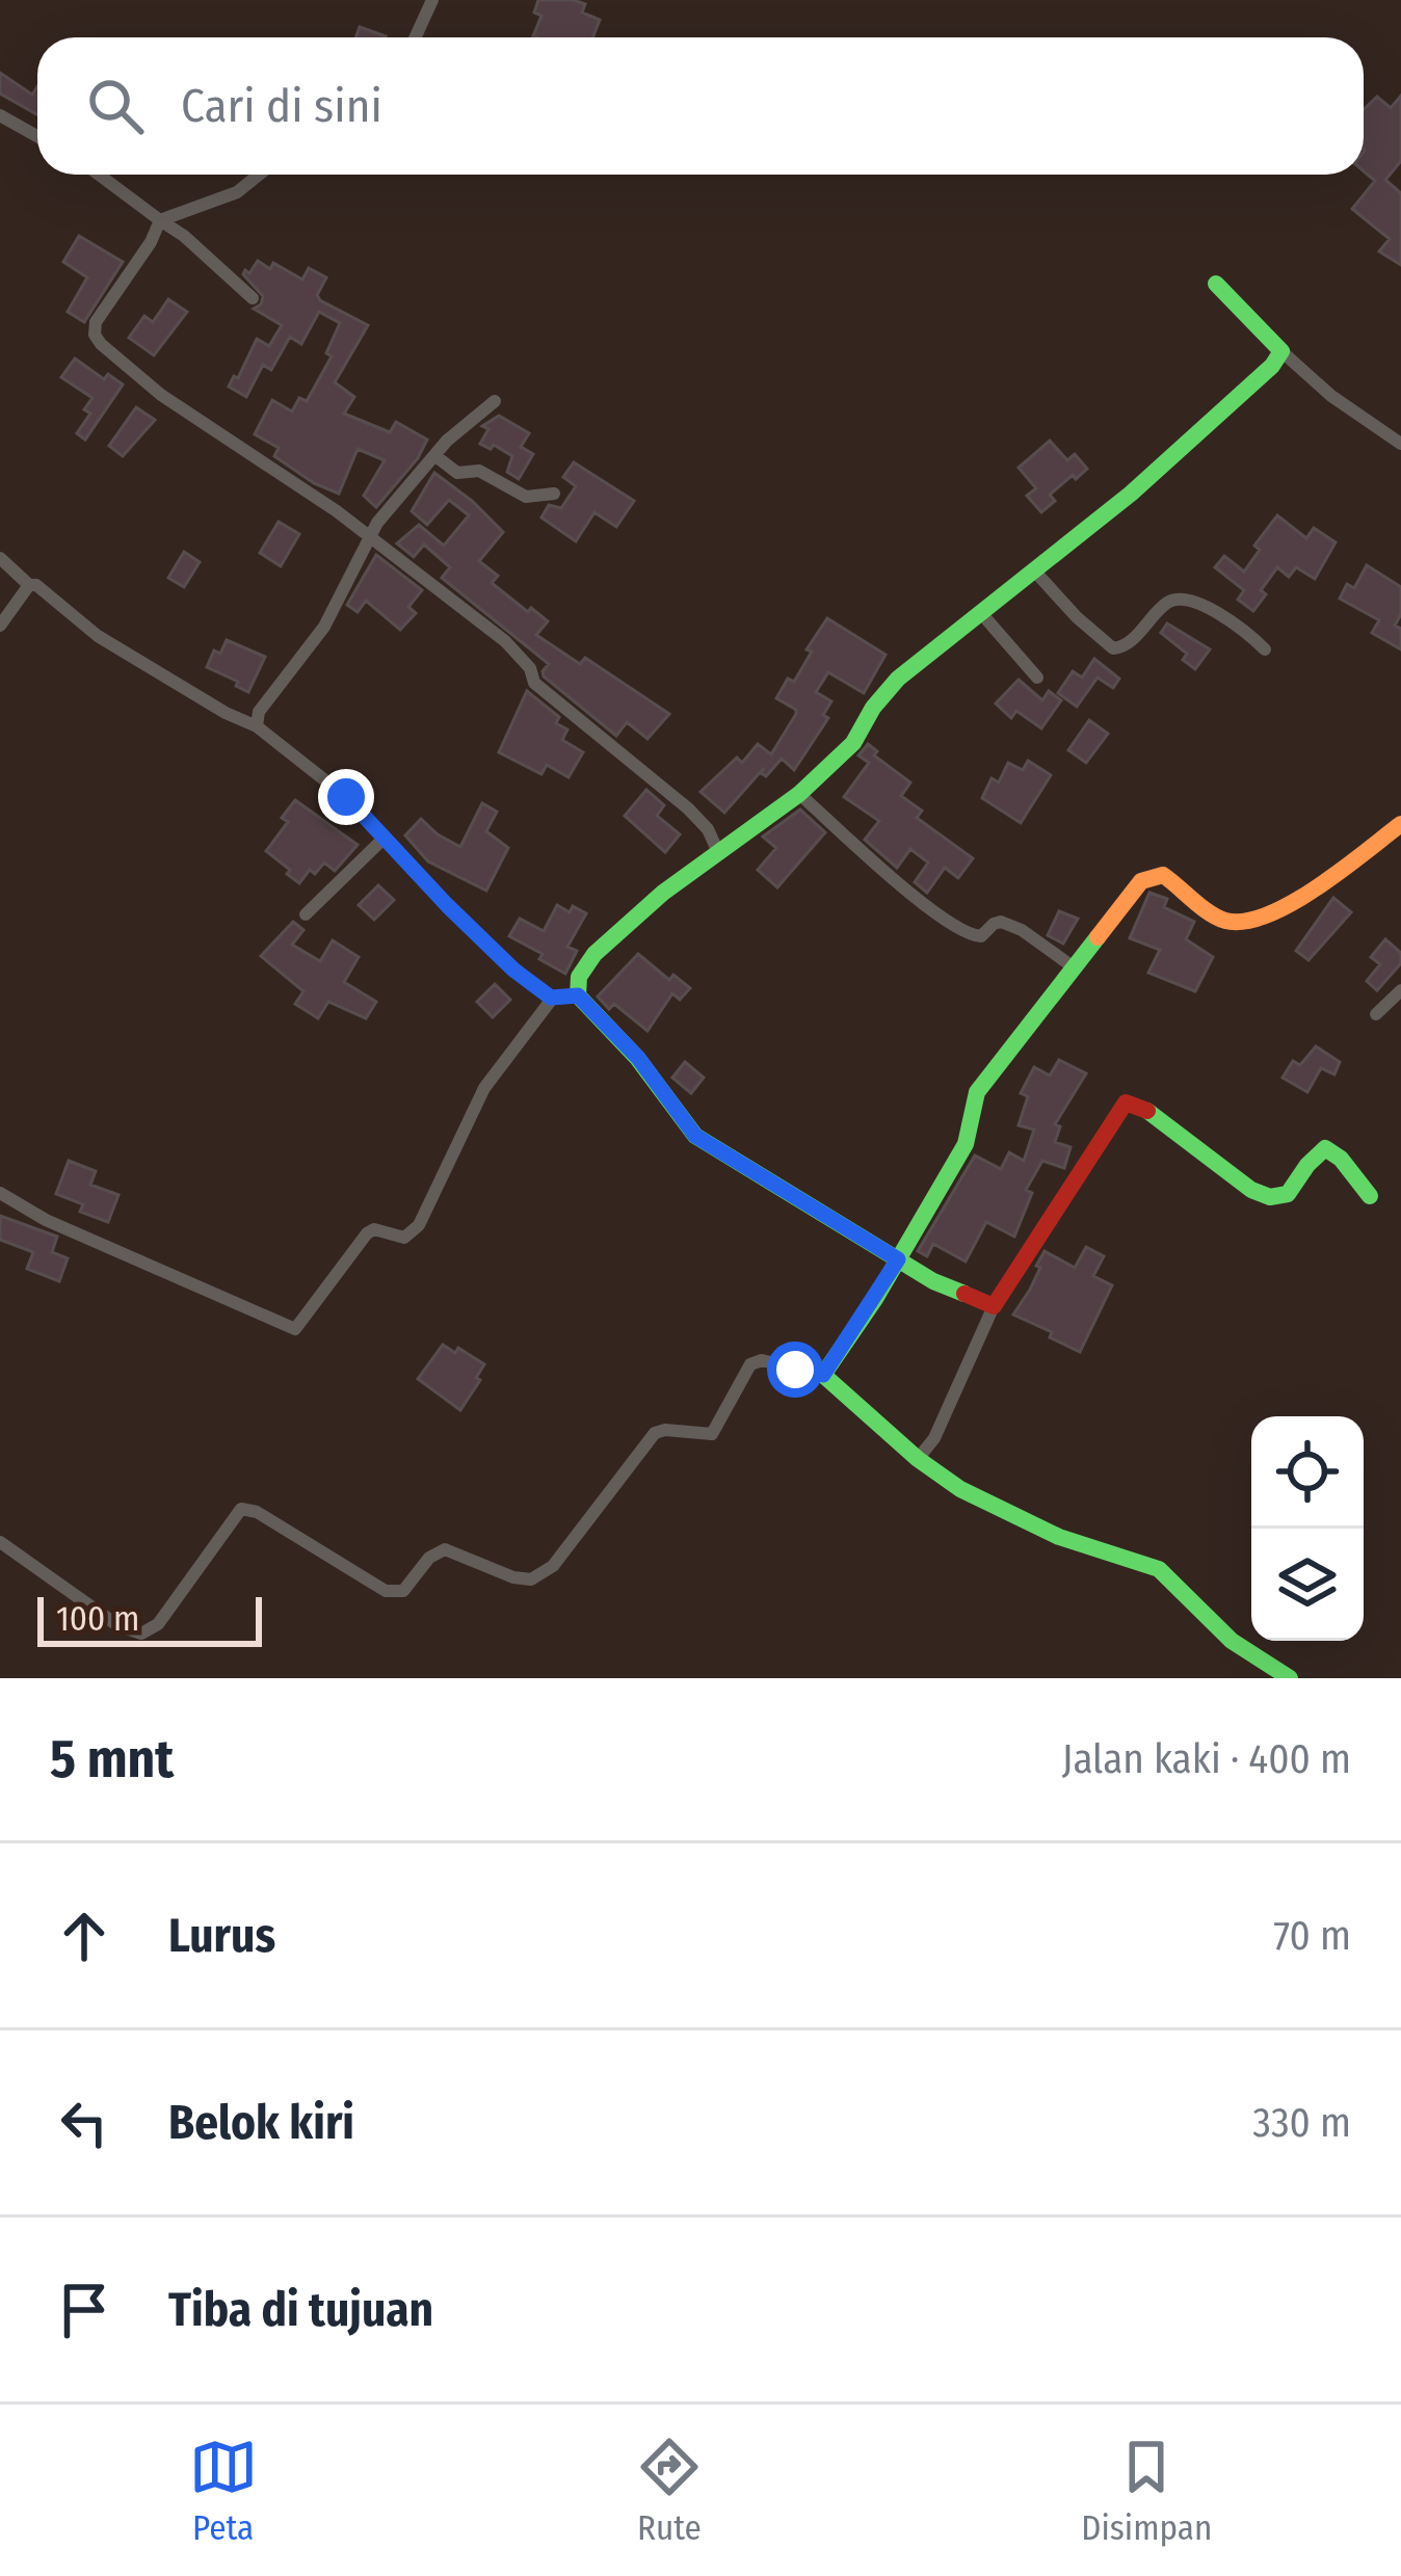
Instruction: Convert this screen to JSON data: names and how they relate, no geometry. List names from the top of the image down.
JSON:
{
  "scale_bar": "100 m",
  "page": {
    "search": "Cari di sini",
    "scale": "100 m",
    "heading": ["5 mnt", "Jalan kaki · 400 m"],
    "list": [
      ["Lurus", "70 m"],
      ["Belok kiri", "330 m"],
      "Tiba di tujuan"
    ],
    "nav": ["Peta", "Rute", "Disimpan"]
  }
}
